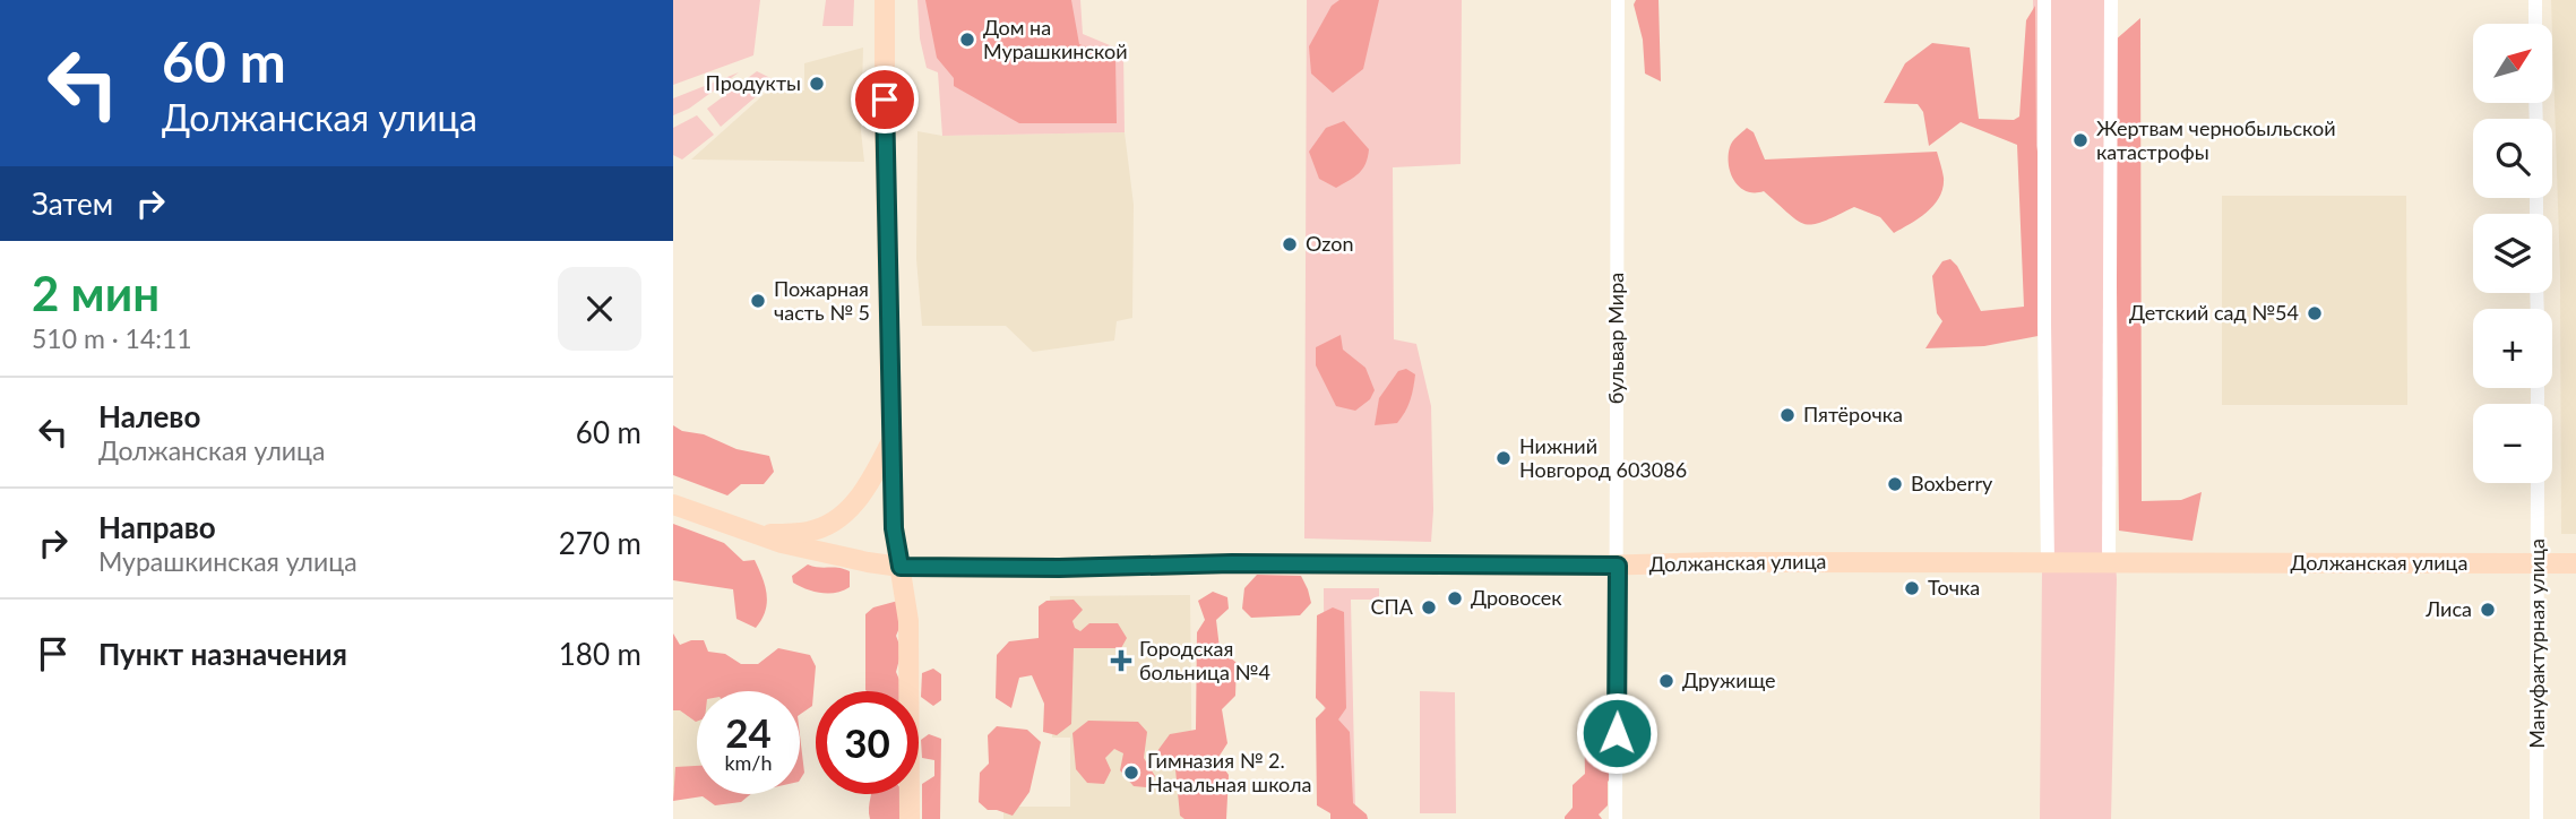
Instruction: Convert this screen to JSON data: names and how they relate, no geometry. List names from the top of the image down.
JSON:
{
  "streets": {
    "main road": ["Должанская улица"],
    "street": ["бульвар Мира", "Мануфактурная улица"]
  },
  "crossings": [
    ["бульвар Мира", "Должанская улица"],
    ["Должанская улица", "Мануфактурная улица"]
  ],
  "places": {
    "other": [
      "Дом на Мурашкинской",
      "Продукты",
      "Жертвам чернобыльской катастрофы",
      "Ozon",
      "Пожарная часть № 5",
      "Детский сад №54",
      "Пятёрочка",
      "Нижний Новгород 603086",
      "Boxberry",
      "Точка",
      "Дровосек",
      "СПА",
      "Лиса",
      "Дружище",
      "Гимназия № 2. Начальная школа"
    ],
    "health": ["Городская больница №4"]
  },
  "north": "top right",
  "page": {
    "turn": ["60 m", "Должанская улица"],
    "map_buttons": ["+", "−"],
    "then": "Затем",
    "heading": ["2 мин", "510 m · 14:11"],
    "list": [
      {
        "name": "Налево",
        "note": "Должанская улица",
        "value": "60 m"
      },
      {
        "name": "Направо",
        "note": "Мурашкинская улица",
        "value": "270 m"
      },
      {
        "name": "Пункт назначения",
        "value": "180 m"
      }
    ],
    "speed": "24 km/h",
    "limit": "30"
  }
}
